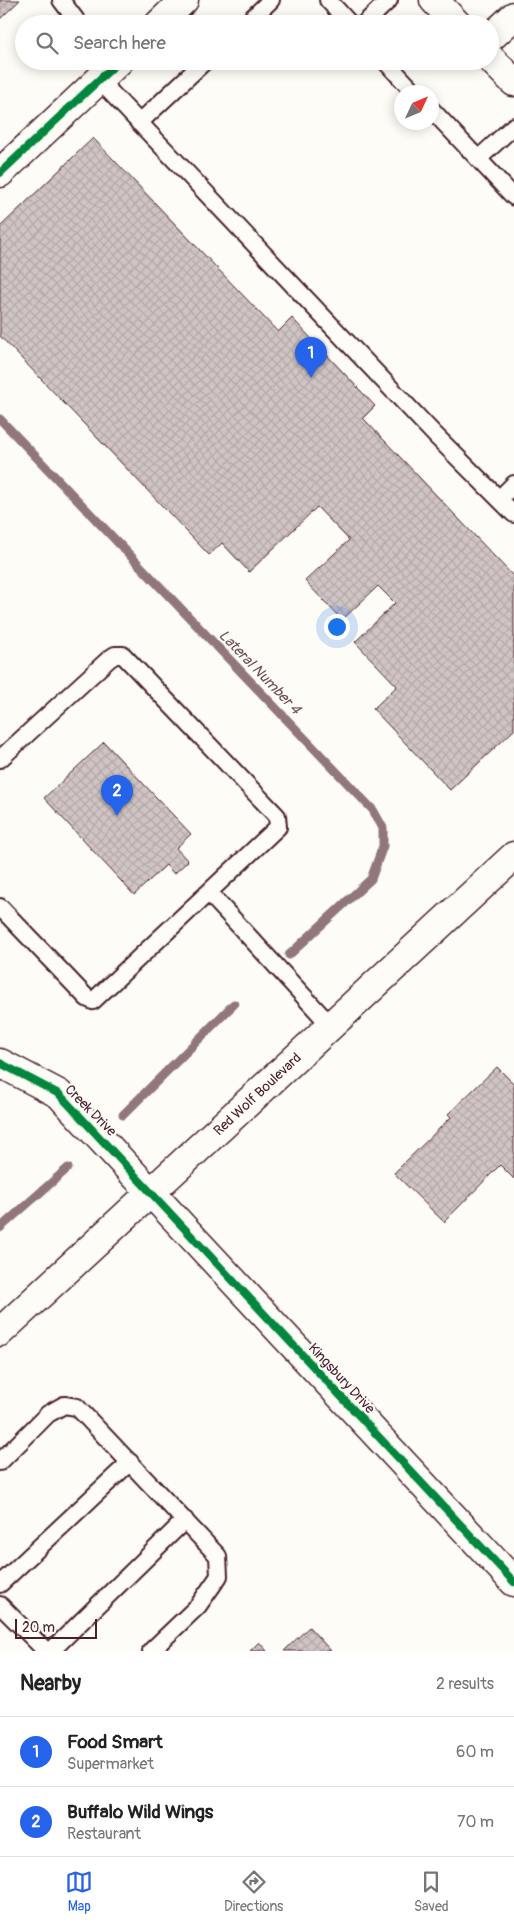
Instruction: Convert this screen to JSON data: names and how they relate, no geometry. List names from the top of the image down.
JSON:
{
  "streets": {
    "main road": ["Red Wolf Boulevard", "Creek Drive", "Kingsbury Drive"]
  },
  "crossings": [
    ["Red Wolf Boulevard", "Creek Drive"],
    ["Red Wolf Boulevard", "Kingsbury Drive"],
    ["Creek Drive", "Kingsbury Drive"]
  ],
  "water": ["Lateral Number 4"],
  "scale_bar": "20 m",
  "north": "top right",
  "page": {
    "search": "Search here",
    "pins": ["1", "2"],
    "scale": "20 m",
    "heading": ["Nearby", "2 results"],
    "list": [
      {
        "mark": "1",
        "name": "Food Smart",
        "note": "Supermarket",
        "value": "60 m"
      },
      {
        "mark": "2",
        "name": "Buffalo Wild Wings",
        "note": "Restaurant",
        "value": "70 m"
      }
    ],
    "nav": ["Map", "Directions", "Saved"]
  }
}
